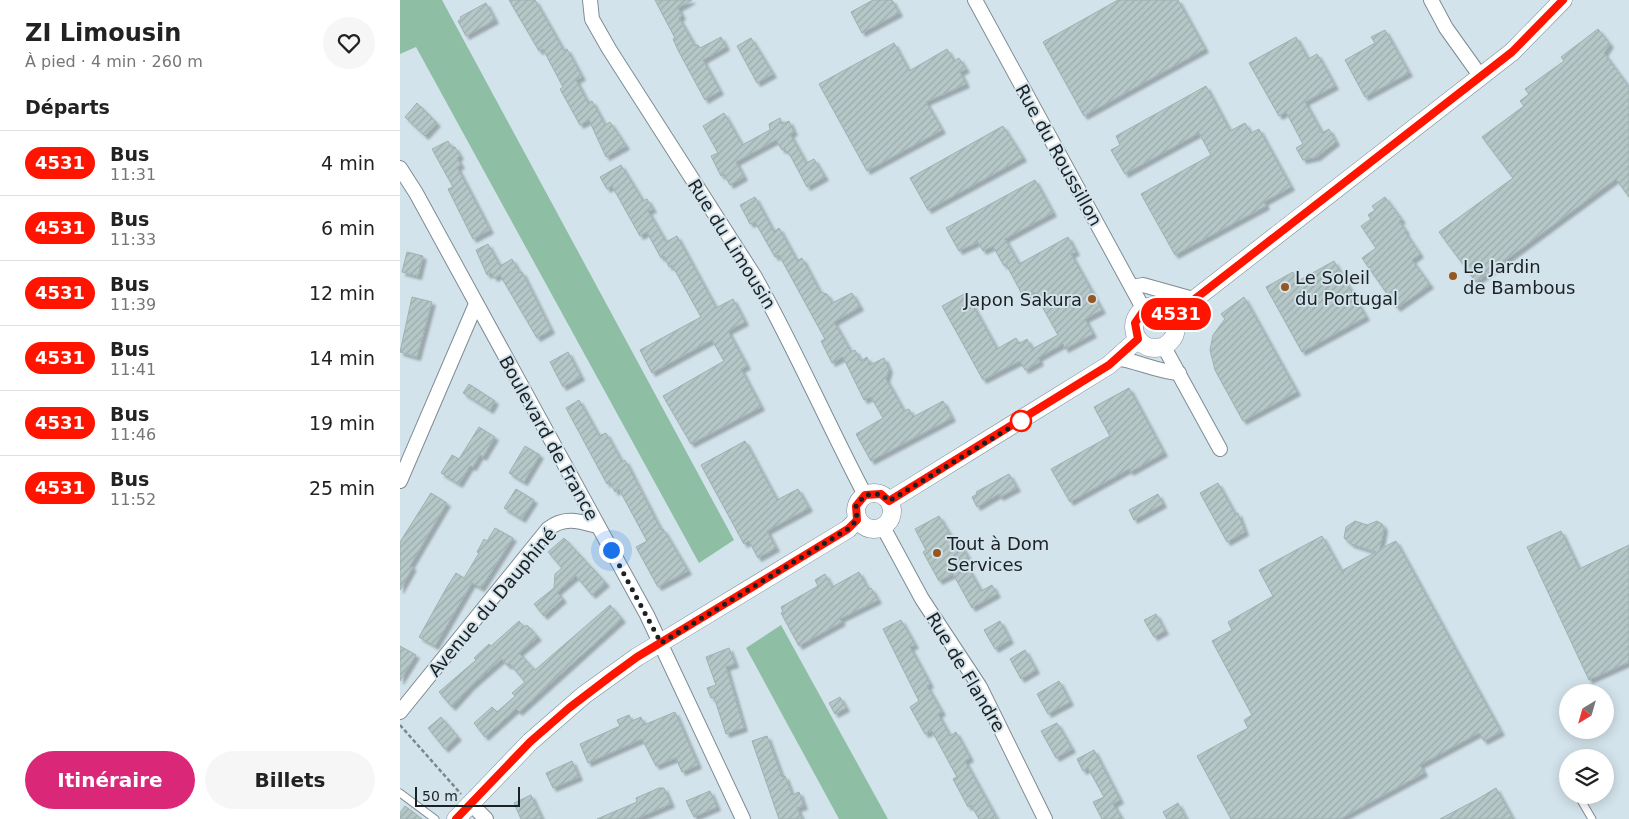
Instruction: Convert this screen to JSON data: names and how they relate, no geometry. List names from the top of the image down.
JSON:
{
  "streets": {
    "street": [
      "Rue du Roussillon",
      "Rue du Limousin",
      "Boulevard de France",
      "Avenue du Dauphiné",
      "Rue de Flandre"
    ]
  },
  "crossings": [
    ["Rue du Limousin", "Rue de Flandre"],
    ["Boulevard de France", "Avenue du Dauphiné"]
  ],
  "places": [
    "Le Jardin de Bambous",
    "Le Soleil du Portugal",
    "Japon Sakura",
    "Tout à Dom Services"
  ],
  "lines": ["bus line 4531"],
  "scale_bar": "50 m",
  "north": "bottom left",
  "page": {
    "heading": [
      ["ZI Limousin", "À pied · 4 min · 260 m"],
      "Départs"
    ],
    "on_map": "4531",
    "list": [
      {
        "mark": "4531",
        "name": "Bus",
        "note": "11:31",
        "value": "4 min"
      },
      {
        "mark": "4531",
        "name": "Bus",
        "note": "11:33",
        "value": "6 min"
      },
      {
        "mark": "4531",
        "name": "Bus",
        "note": "11:39",
        "value": "12 min"
      },
      {
        "mark": "4531",
        "name": "Bus",
        "note": "11:41",
        "value": "14 min"
      },
      {
        "mark": "4531",
        "name": "Bus",
        "note": "11:46",
        "value": "19 min"
      },
      {
        "mark": "4531",
        "name": "Bus",
        "note": "11:52",
        "value": "25 min"
      }
    ],
    "buttons": ["Itinéraire", "Billets"],
    "scale": "50 m"
  }
}
